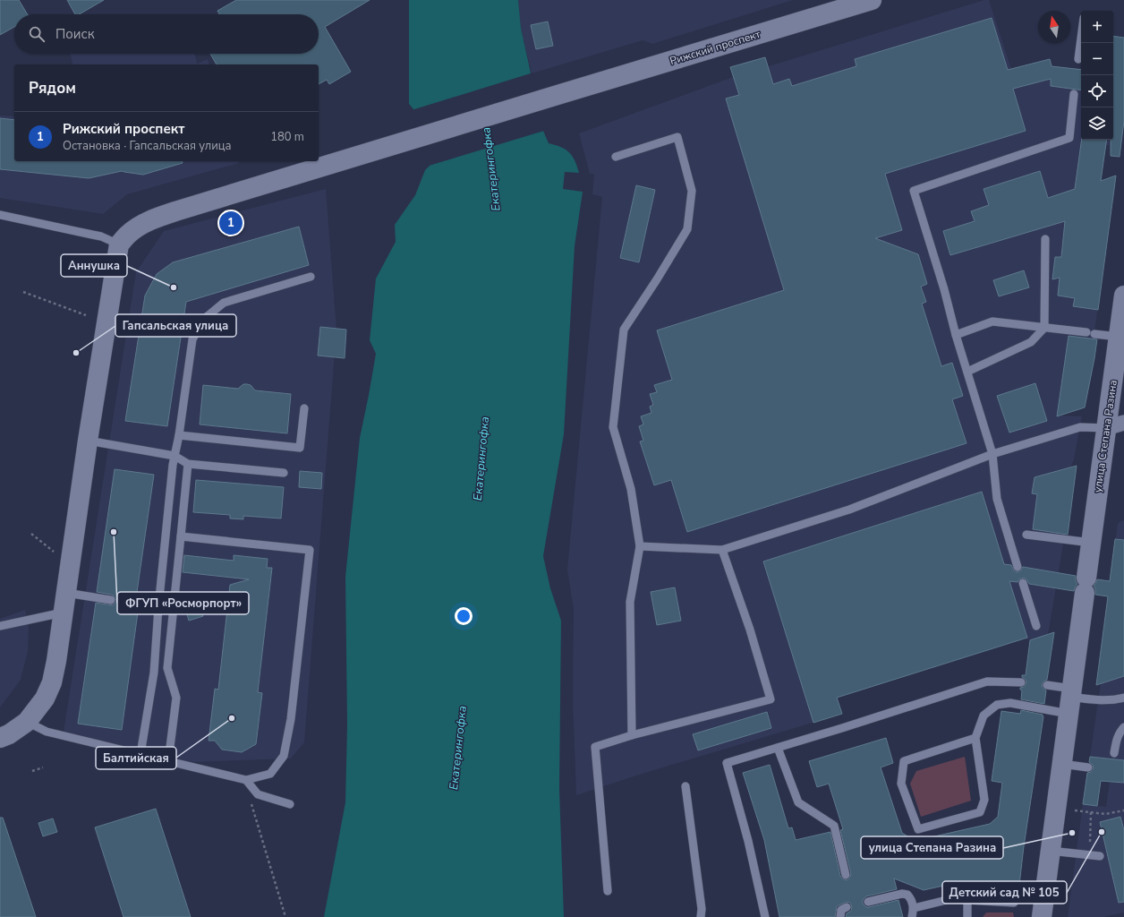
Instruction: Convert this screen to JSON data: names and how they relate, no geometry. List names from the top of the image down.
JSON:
{
  "streets": {
    "street": ["Рижский проспект", "улица Степана Разина"]
  },
  "water": ["Екатерингофка"],
  "places": [
    "Аннушка",
    "Гапсальская улица",
    "ФГУП «Росморпорт»",
    "Балтийская",
    "Детский сад № 105",
    "улица Степана Разина"
  ],
  "north": "top",
  "page": {
    "map_buttons": ["+", "−"],
    "search": "Поиск",
    "heading": "Рядом",
    "list": [
      {
        "mark": "1",
        "name": "Рижский проспект",
        "note": "Остановка · Гапсальская улица",
        "value": "180 m"
      }
    ],
    "pins": "1"
  }
}
